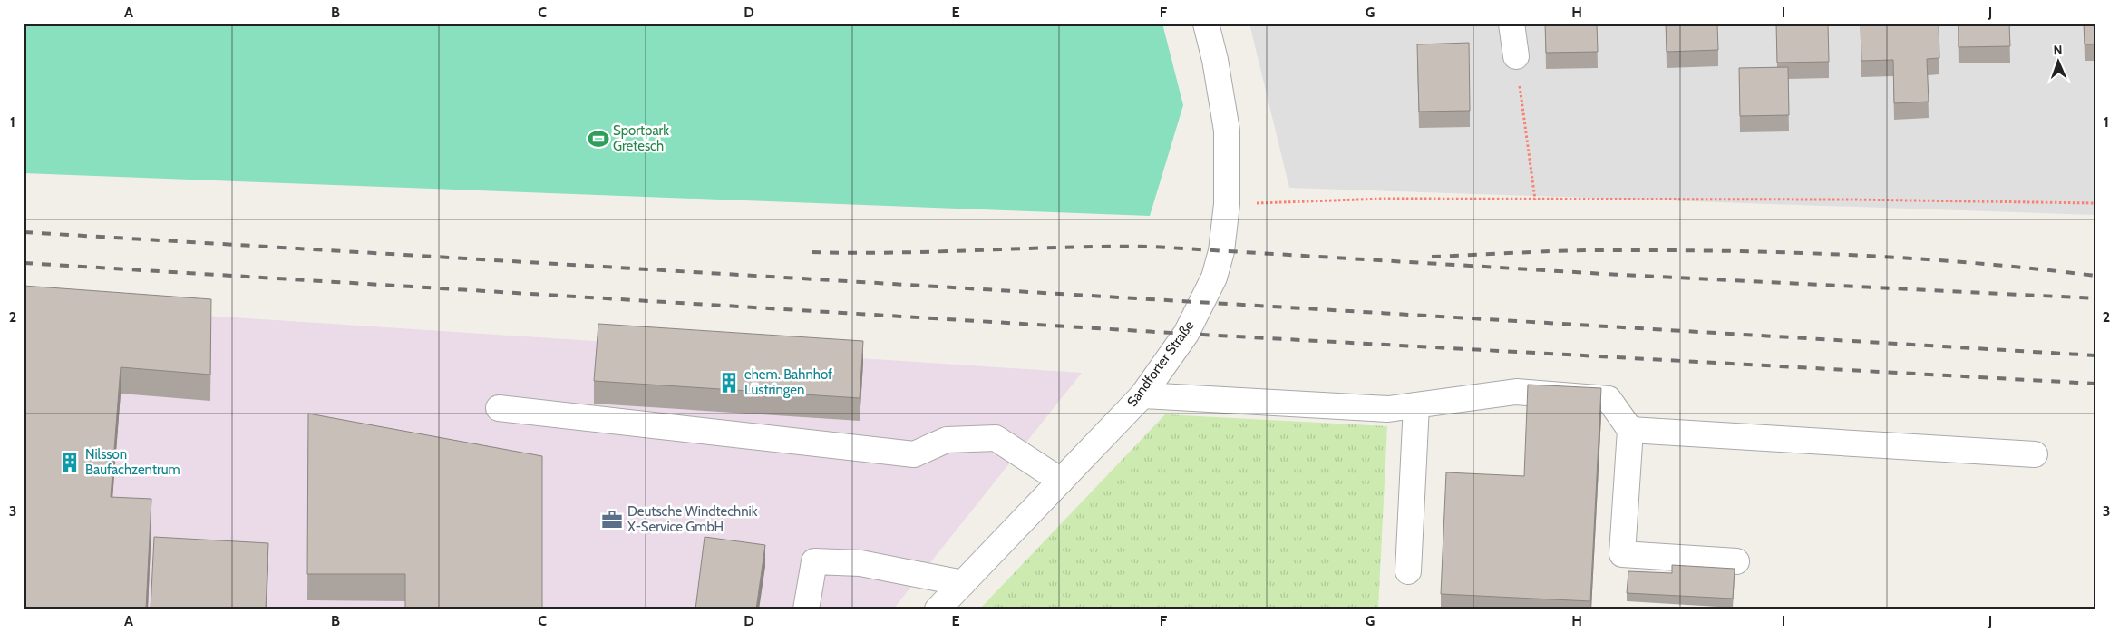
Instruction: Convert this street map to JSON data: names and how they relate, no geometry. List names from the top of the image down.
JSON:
{
  "streets": {
    "street": ["Sandforter Straße"]
  },
  "places": {
    "sports": ["Sportpark Gretesch"],
    "building": ["ehem. Bahnhof Lüstringen", "Nilsson Baufachzentrum"],
    "office": ["Deutsche Windtechnik X-Service GmbH"]
  },
  "north": "top",
  "grid": {
    "columns": [
      "A",
      "B",
      "C",
      "D",
      "E",
      "F",
      "G",
      "H",
      "I",
      "J"
    ],
    "rows": ["1", "2", "3"]
  }
}
